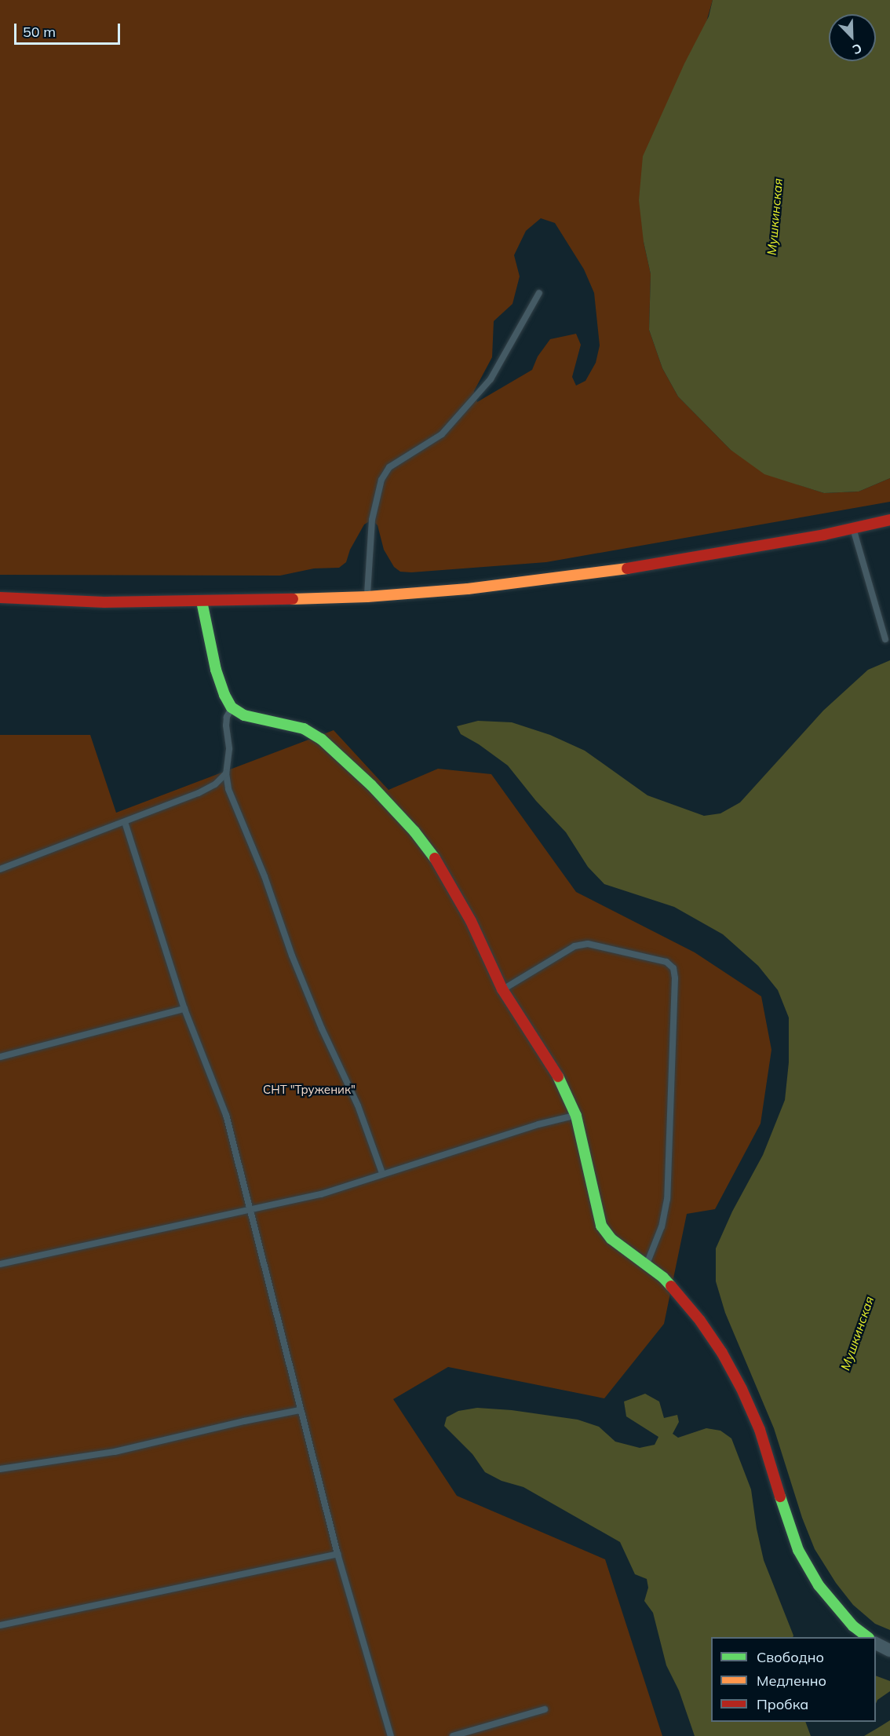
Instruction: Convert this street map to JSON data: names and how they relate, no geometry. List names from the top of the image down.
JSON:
{
  "water": ["Мушкинская"],
  "parks": ["СНТ \"Труженик\""],
  "legend": ["Свободно", "Медленно", "Пробка"],
  "scale_bar": "50 m",
  "north": "bottom right"
}
